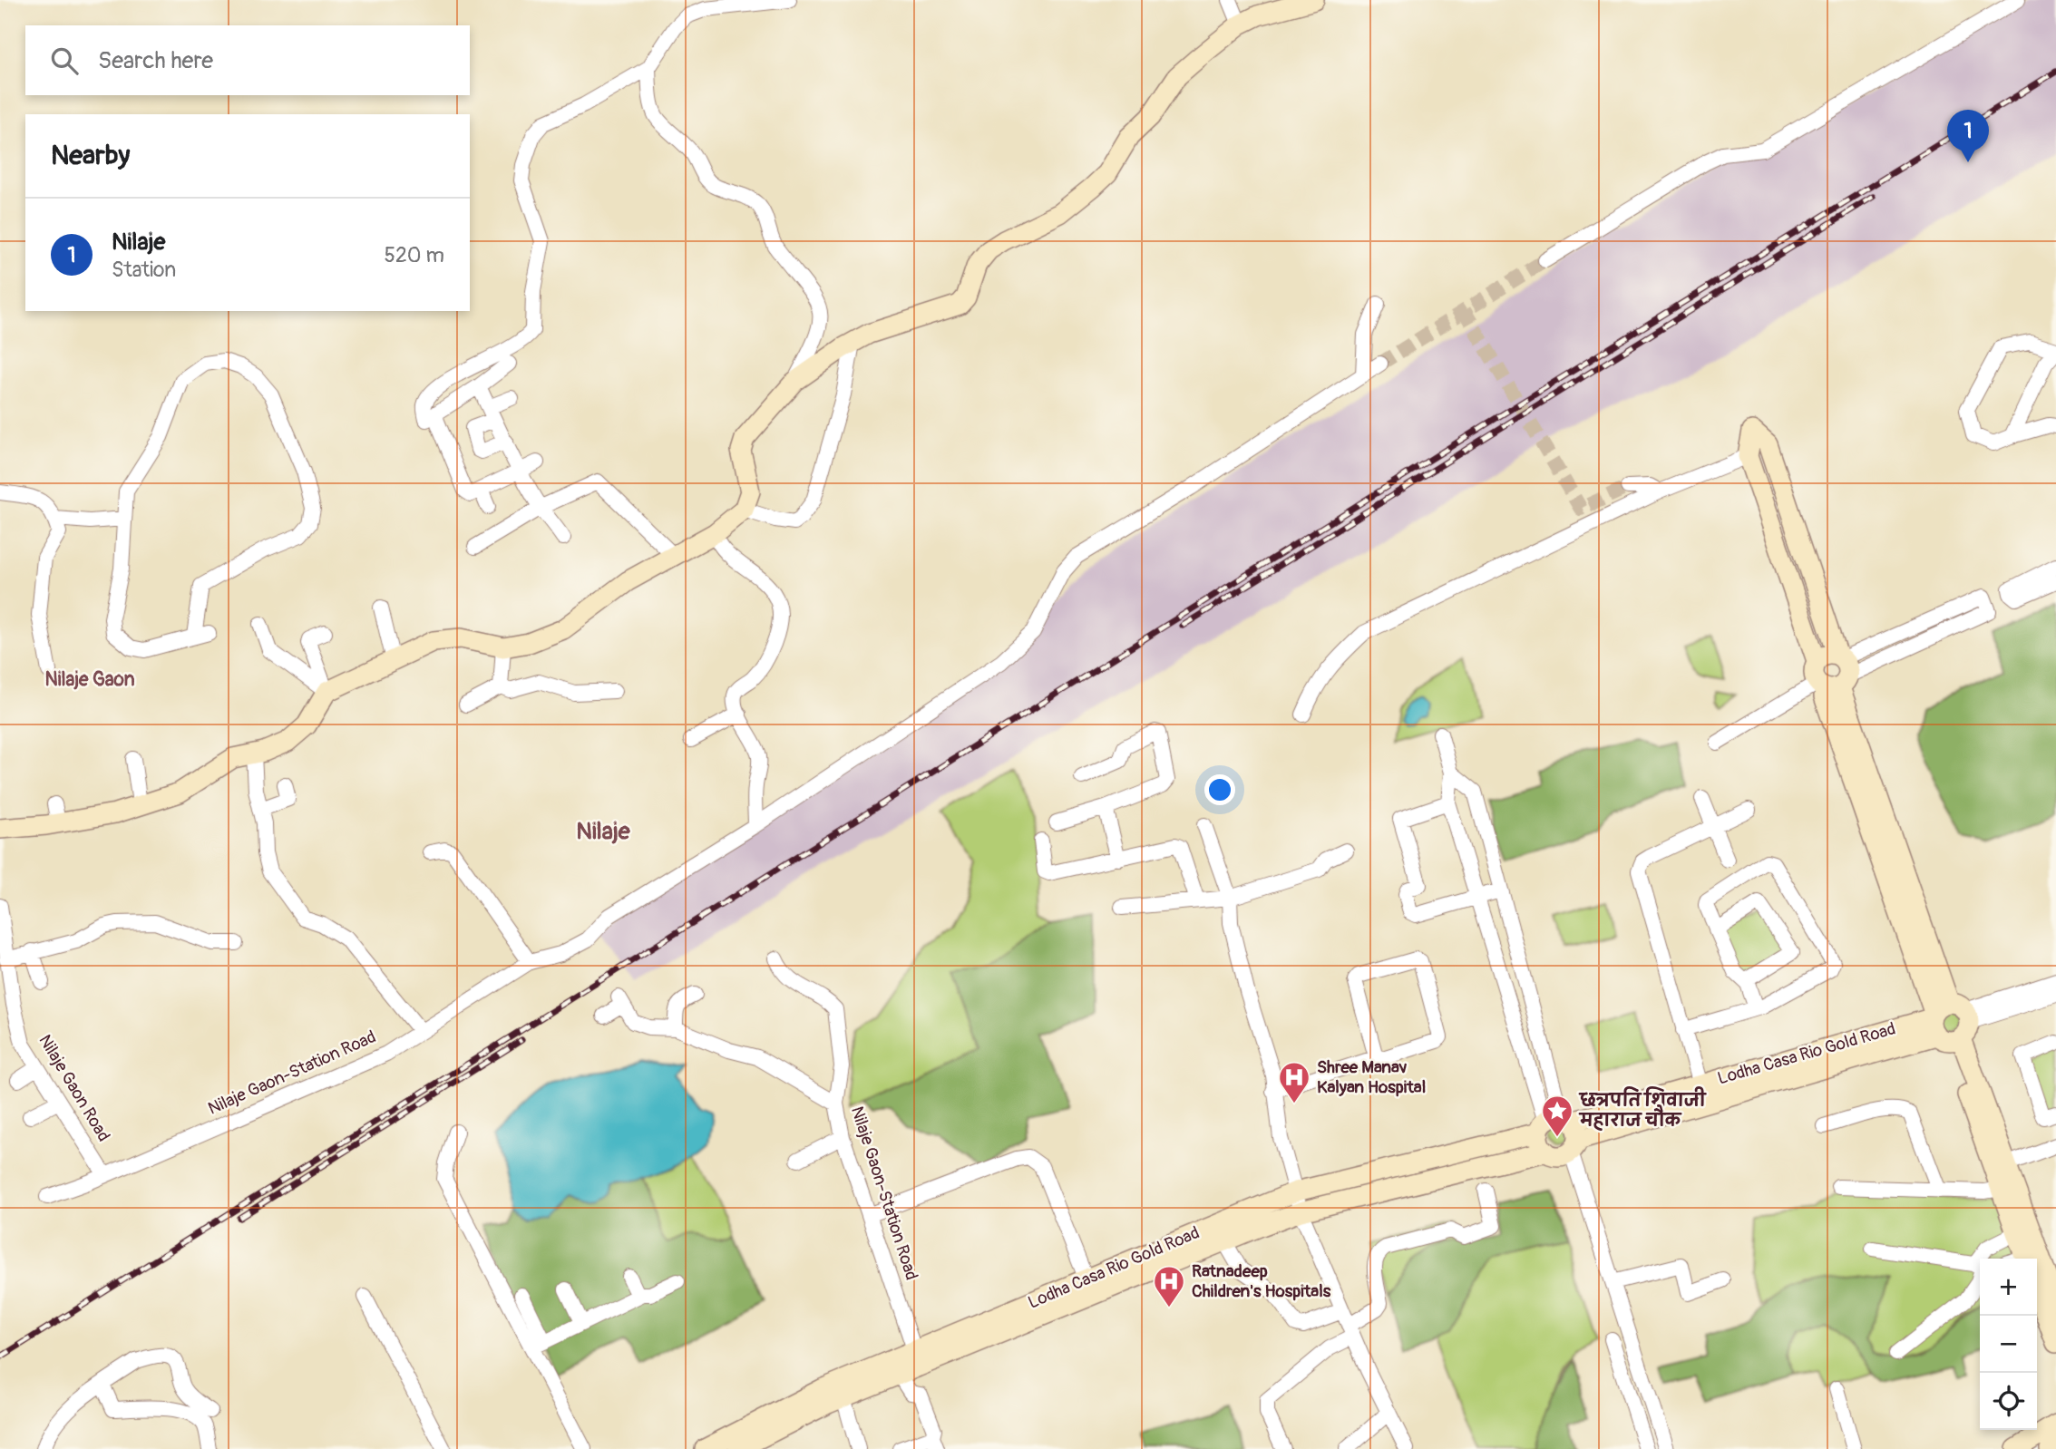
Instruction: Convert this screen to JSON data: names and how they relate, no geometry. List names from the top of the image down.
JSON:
{
  "streets": {
    "street": ["Lodha Casa Rio Gold Road", "Nilaje Gaon-Station Road", "Nilaje Gaon Road"]
  },
  "crossings": [
    ["Lodha Casa Rio Gold Road", "Nilaje Gaon-Station Road"],
    ["Nilaje Gaon-Station Road", "Nilaje Gaon Road"]
  ],
  "districts": ["Nilaje Gaon", "Nilaje"],
  "places": {
    "hospital": ["Shree Manav Kalyan Hospital", "Ratnadeep Children's Hospitals"],
    "place": ["छत्रपति शिवाजी महाराज चौक"]
  },
  "page": {
    "search": "Search here",
    "pins": "1",
    "heading": "Nearby",
    "list": [
      {
        "mark": "1",
        "name": "Nilaje",
        "note": "Station",
        "value": "520 m"
      }
    ],
    "map_buttons": ["+", "−"]
  }
}
